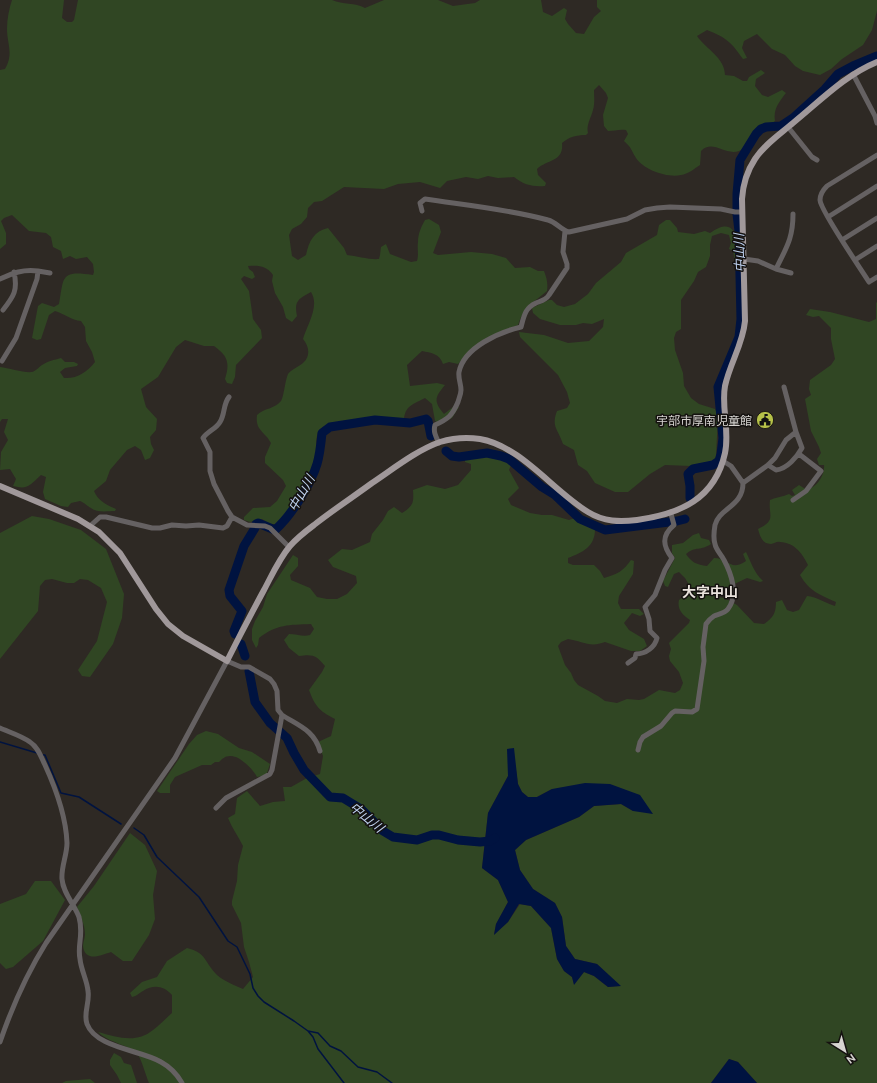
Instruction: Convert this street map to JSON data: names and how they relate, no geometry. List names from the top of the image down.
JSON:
{
  "districts": ["大字中山"],
  "water": ["中山川"],
  "places": {
    "public building": ["宇部市厚南児童館"]
  },
  "north": "bottom right"
}
